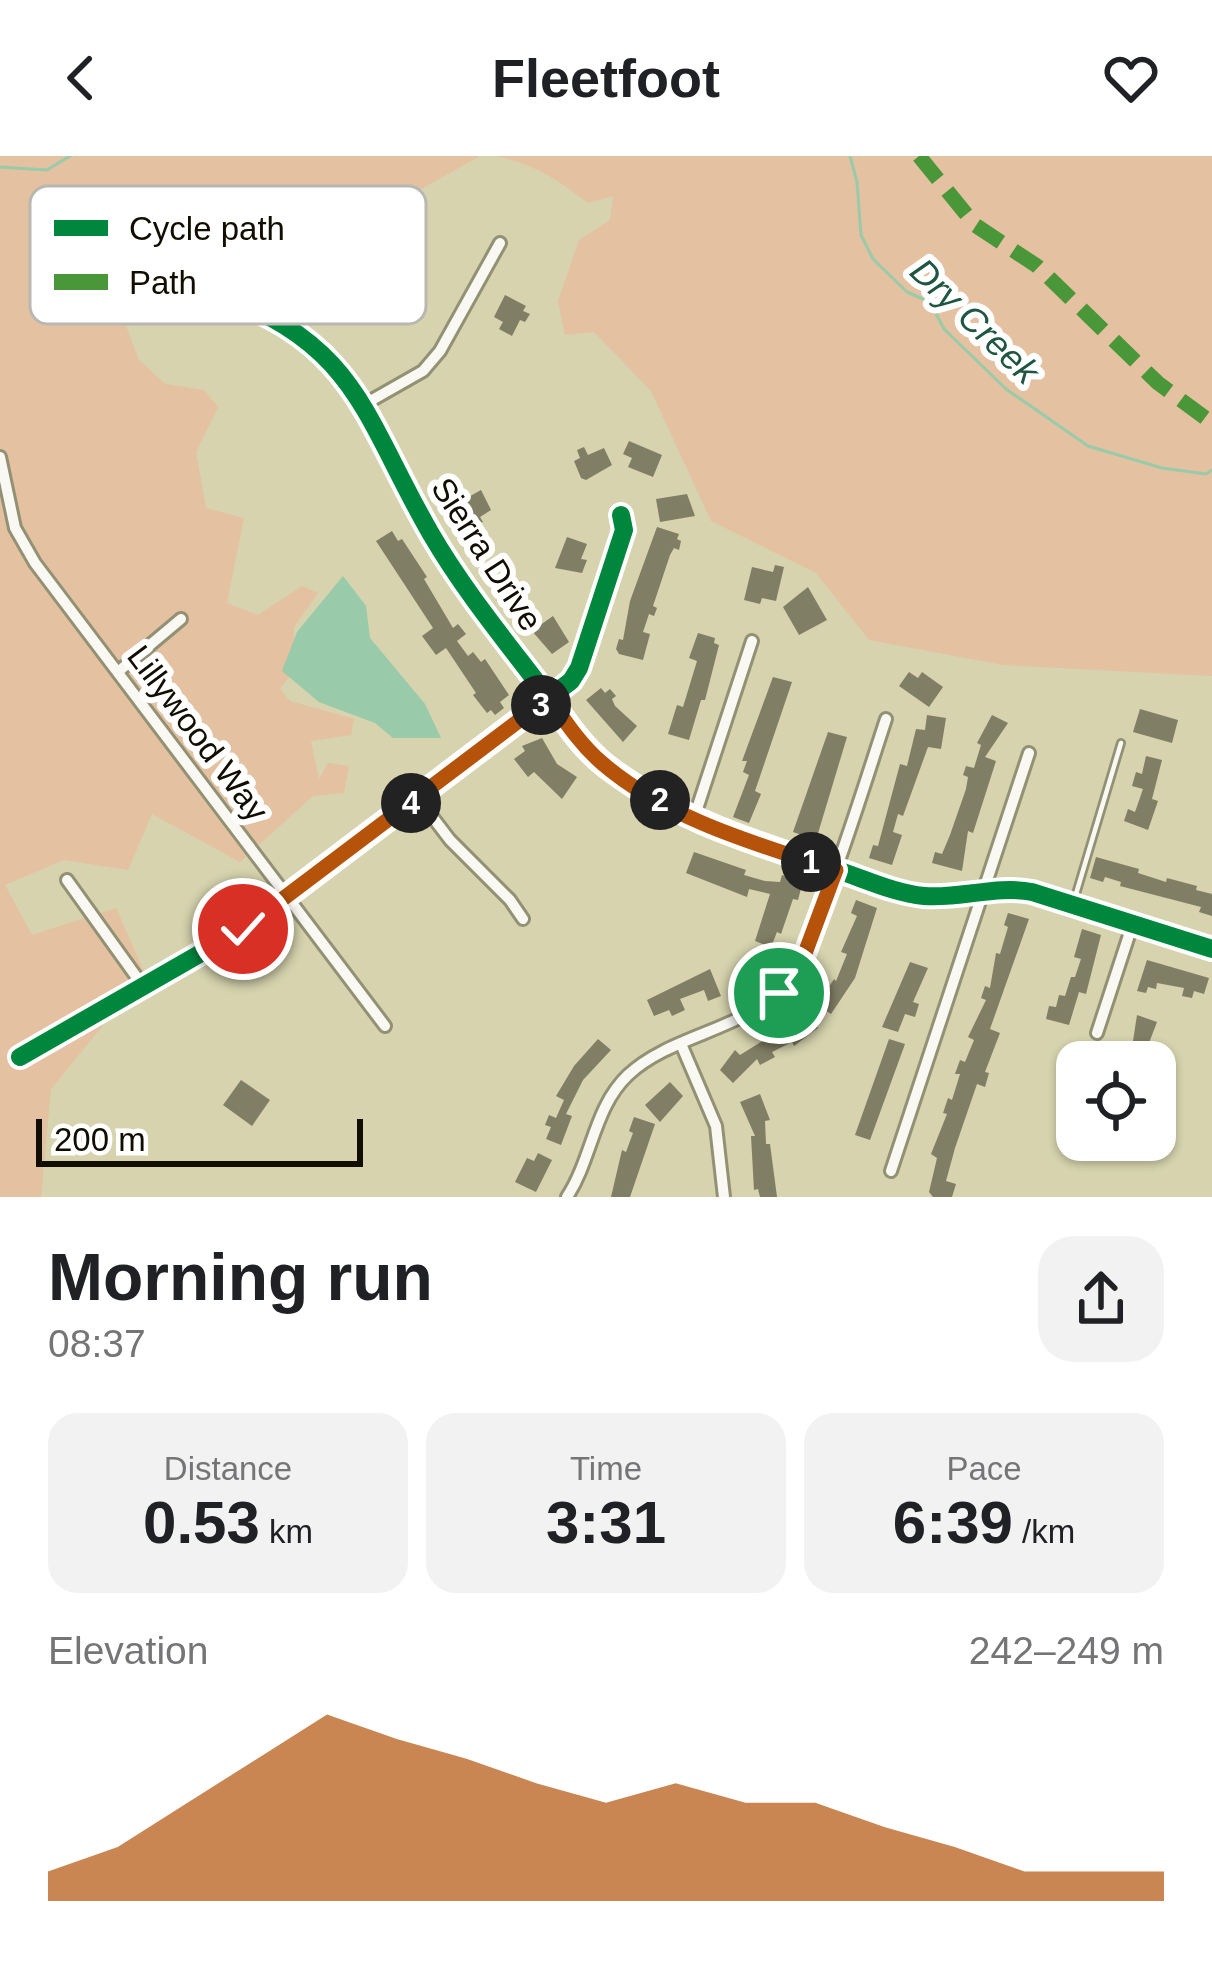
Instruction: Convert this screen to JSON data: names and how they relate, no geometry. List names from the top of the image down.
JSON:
{
  "streets": {
    "street": ["Sierra Drive", "Lillywood Way"]
  },
  "water": ["Dry Creek"],
  "legend": ["Cycle path", "Path"],
  "scale_bar": "200 m",
  "page": {
    "header": "Fleetfoot",
    "pins": [
      "3",
      "2",
      "4",
      "1"
    ],
    "scale": "200 m",
    "heading": ["Morning run", "08:37"],
    "stats": [
      ["Distance", "0.53 km"],
      ["Time", "3:31"],
      ["Pace", "6:39 /km"]
    ],
    "chart": ["Elevation", "242–249 m"]
  }
}
